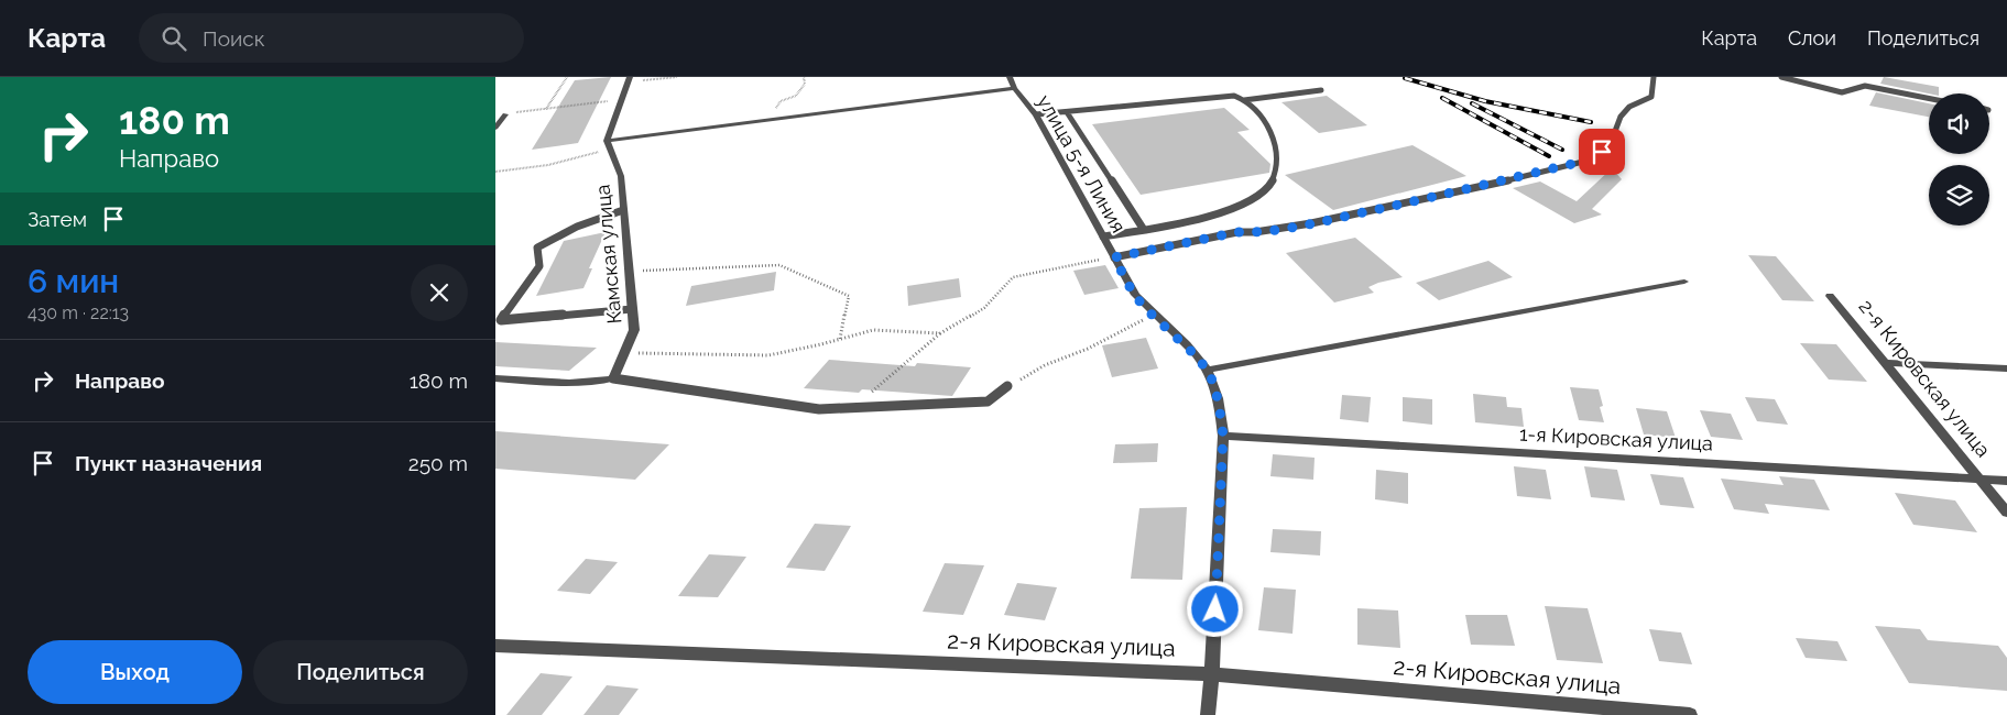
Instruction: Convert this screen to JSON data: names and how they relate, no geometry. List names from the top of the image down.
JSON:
{
  "streets": {
    "street": [
      "улица 5-я Линия",
      "Камская улица",
      "2-я Кировская улица",
      "1-я Кировская улица"
    ]
  },
  "crossings": [
    ["улица 5-я Линия", "2-я Кировская улица"],
    ["улица 5-я Линия", "1-я Кировская улица"],
    ["2-я Кировская улица", "1-я Кировская улица"]
  ],
  "page": {
    "header": "Карта",
    "search": "Поиск",
    "nav": ["Карта", "Слои", "Поделиться"],
    "turn": ["180 m", "Направо"],
    "then": "Затем",
    "heading": ["6 мин", "430 m · 22:13"],
    "list": [
      {
        "name": "Направо",
        "value": "180 m"
      },
      {
        "name": "Пункт назначения",
        "value": "250 m"
      }
    ],
    "buttons": ["Выход", "Поделиться"]
  }
}
